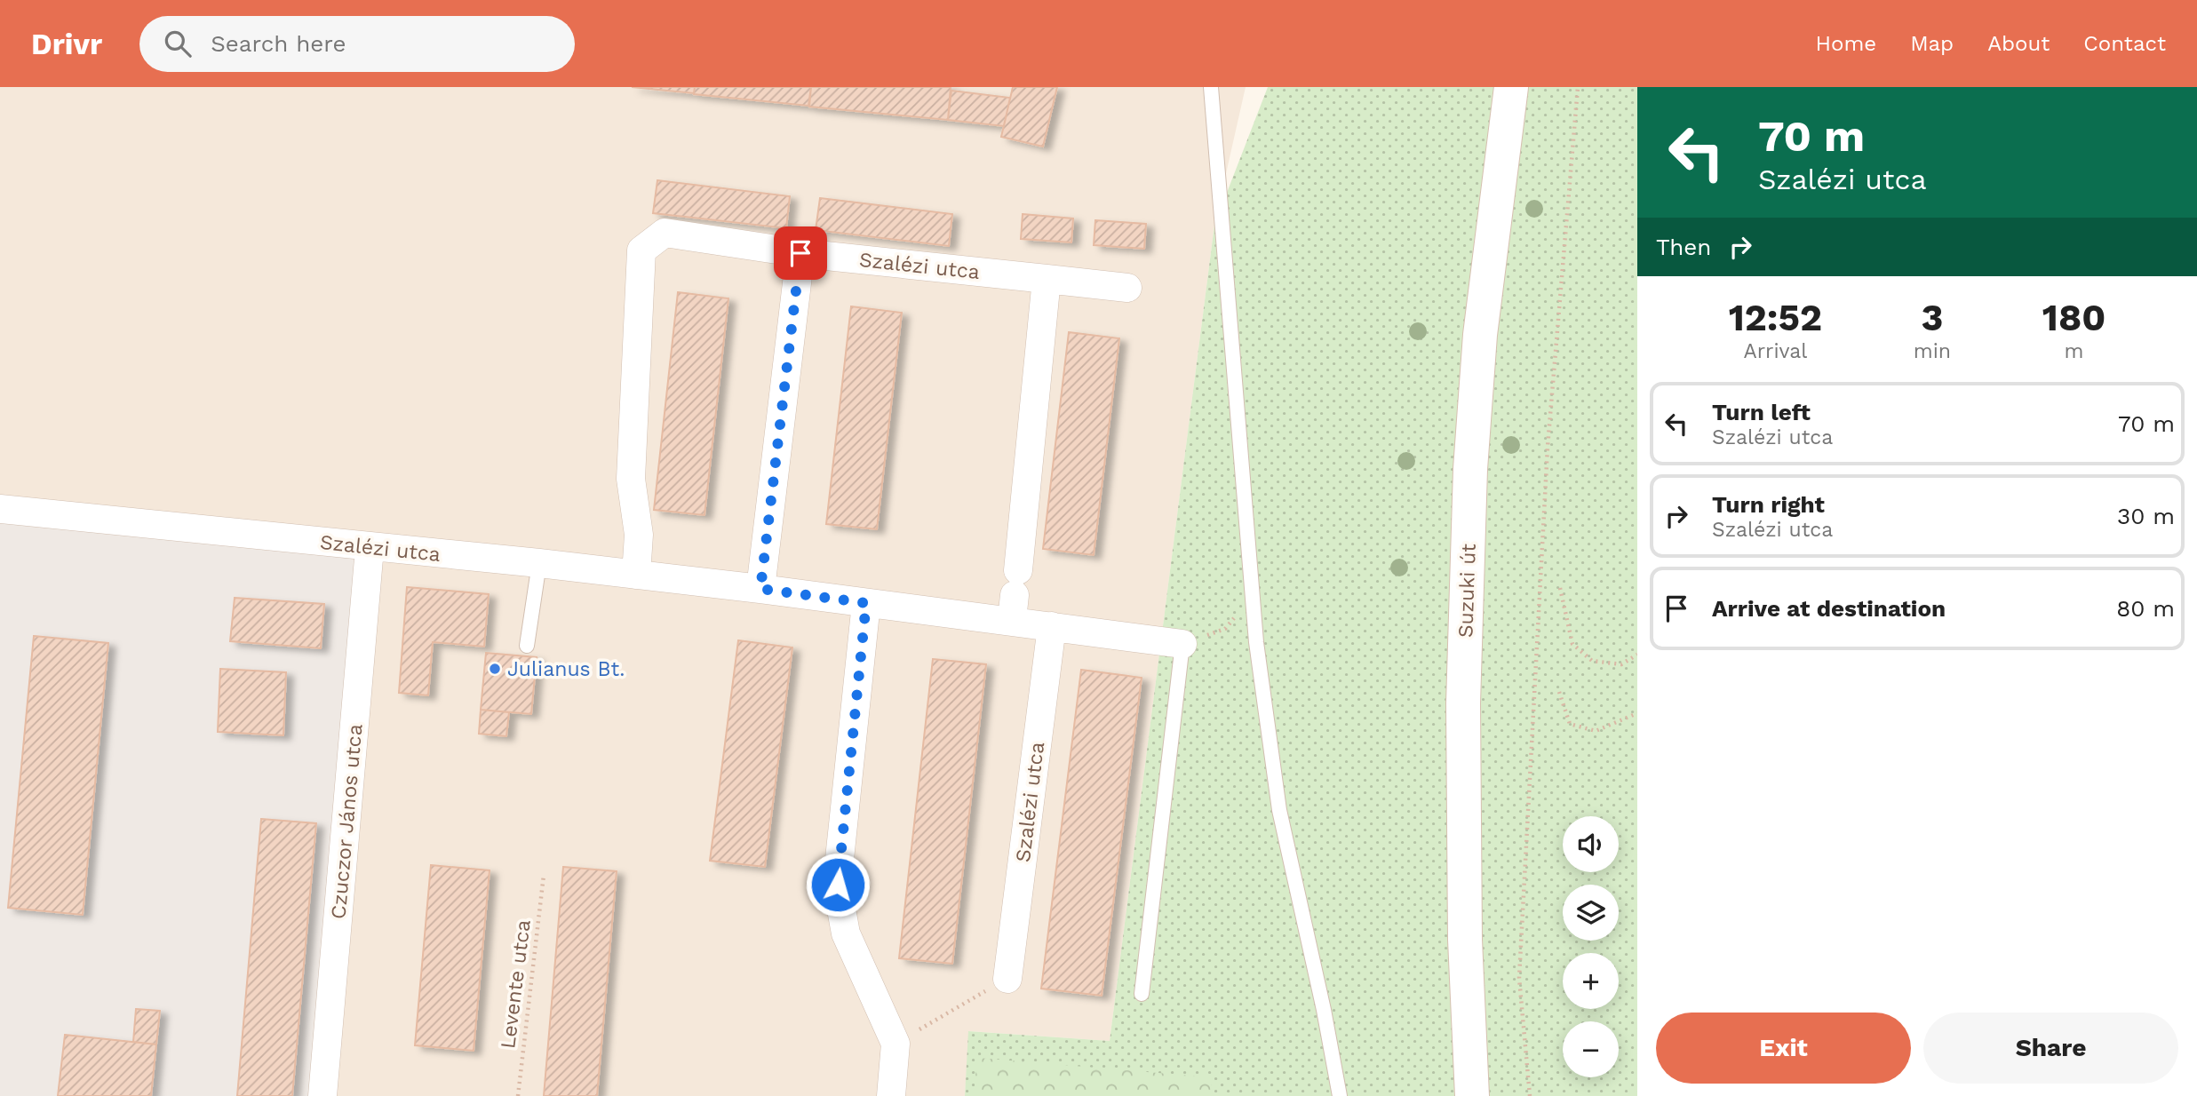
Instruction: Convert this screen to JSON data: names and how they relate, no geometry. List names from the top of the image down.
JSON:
{
  "streets": {
    "main road": ["Suzuki út"],
    "street": ["Szalézi utca", "Czuczor János utca"],
    "path": ["Levente utca"]
  },
  "crossings": [
    ["Szalézi utca", "Czuczor János utca"]
  ],
  "places": ["Julianus Bt."],
  "page": {
    "header": "Drivr",
    "search": "Search here",
    "nav": [
      "Home",
      "Map",
      "About",
      "Contact"
    ],
    "turn": ["70 m", "Szalézi utca"],
    "then": "Then",
    "eta": [
      "12:52",
      "Arrival",
      "3",
      "min",
      "180",
      "m"
    ],
    "list": [
      {
        "name": "Turn left",
        "note": "Szalézi utca",
        "value": "70 m"
      },
      {
        "name": "Turn right",
        "note": "Szalézi utca",
        "value": "30 m"
      },
      {
        "name": "Arrive at destination",
        "value": "80 m"
      }
    ],
    "map_buttons": ["+", "−"],
    "buttons": ["Exit", "Share"]
  }
}
